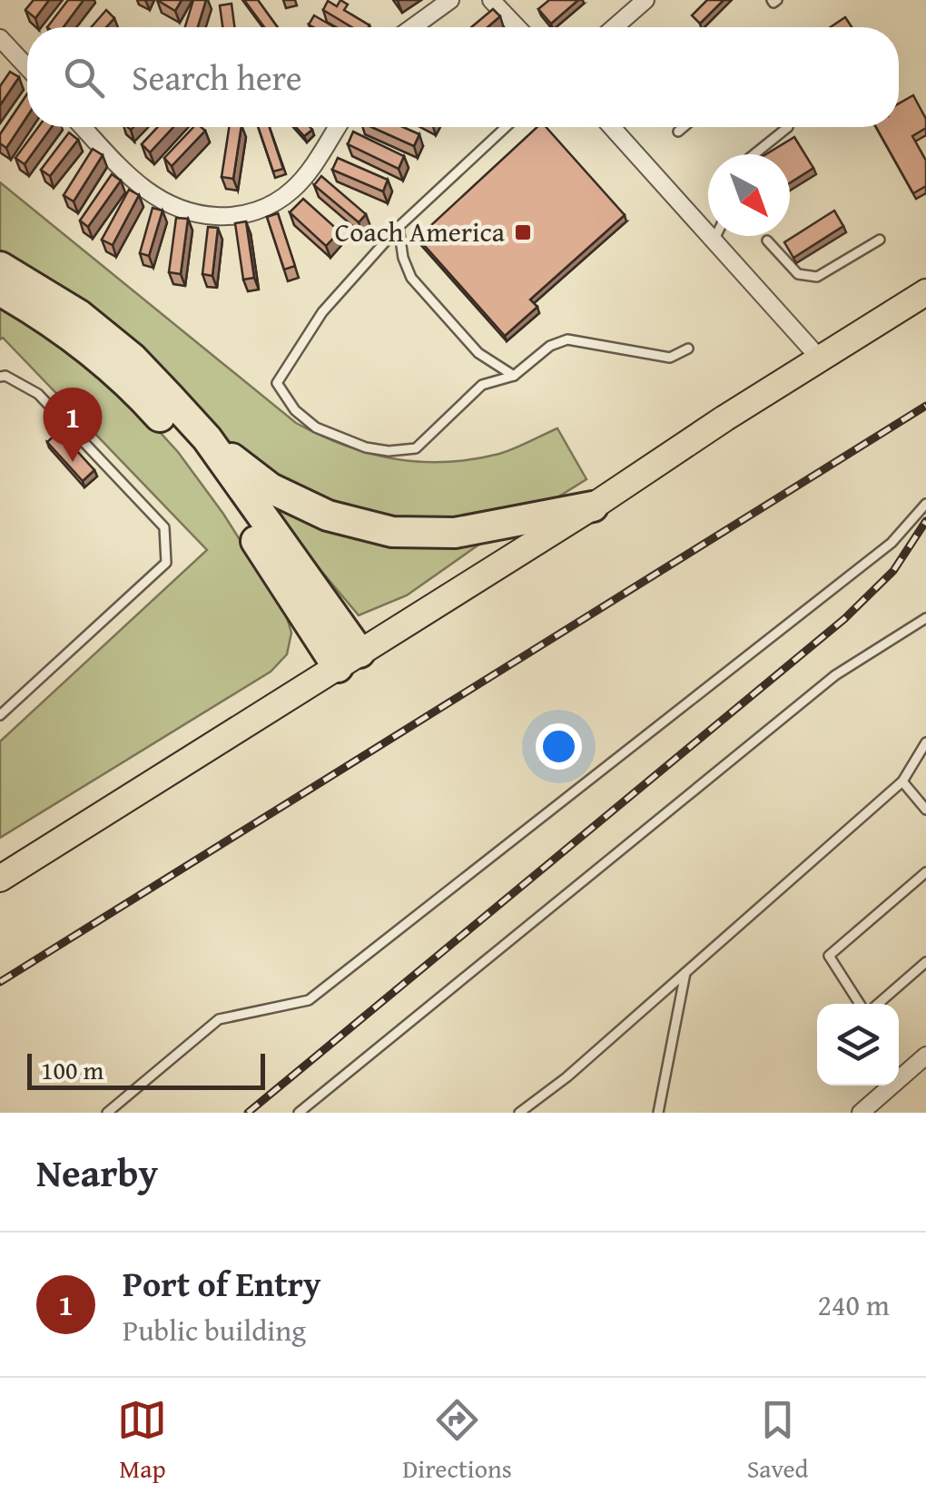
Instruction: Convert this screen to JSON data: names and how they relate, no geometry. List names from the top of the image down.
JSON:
{
  "places": {
    "transit": ["Coach America"]
  },
  "scale_bar": "100 m",
  "north": "bottom right",
  "page": {
    "search": "Search here",
    "pins": "1",
    "scale": "100 m",
    "heading": "Nearby",
    "list": [
      {
        "mark": "1",
        "name": "Port of Entry",
        "note": "Public building",
        "value": "240 m"
      }
    ],
    "nav": ["Map", "Directions", "Saved"]
  }
}
